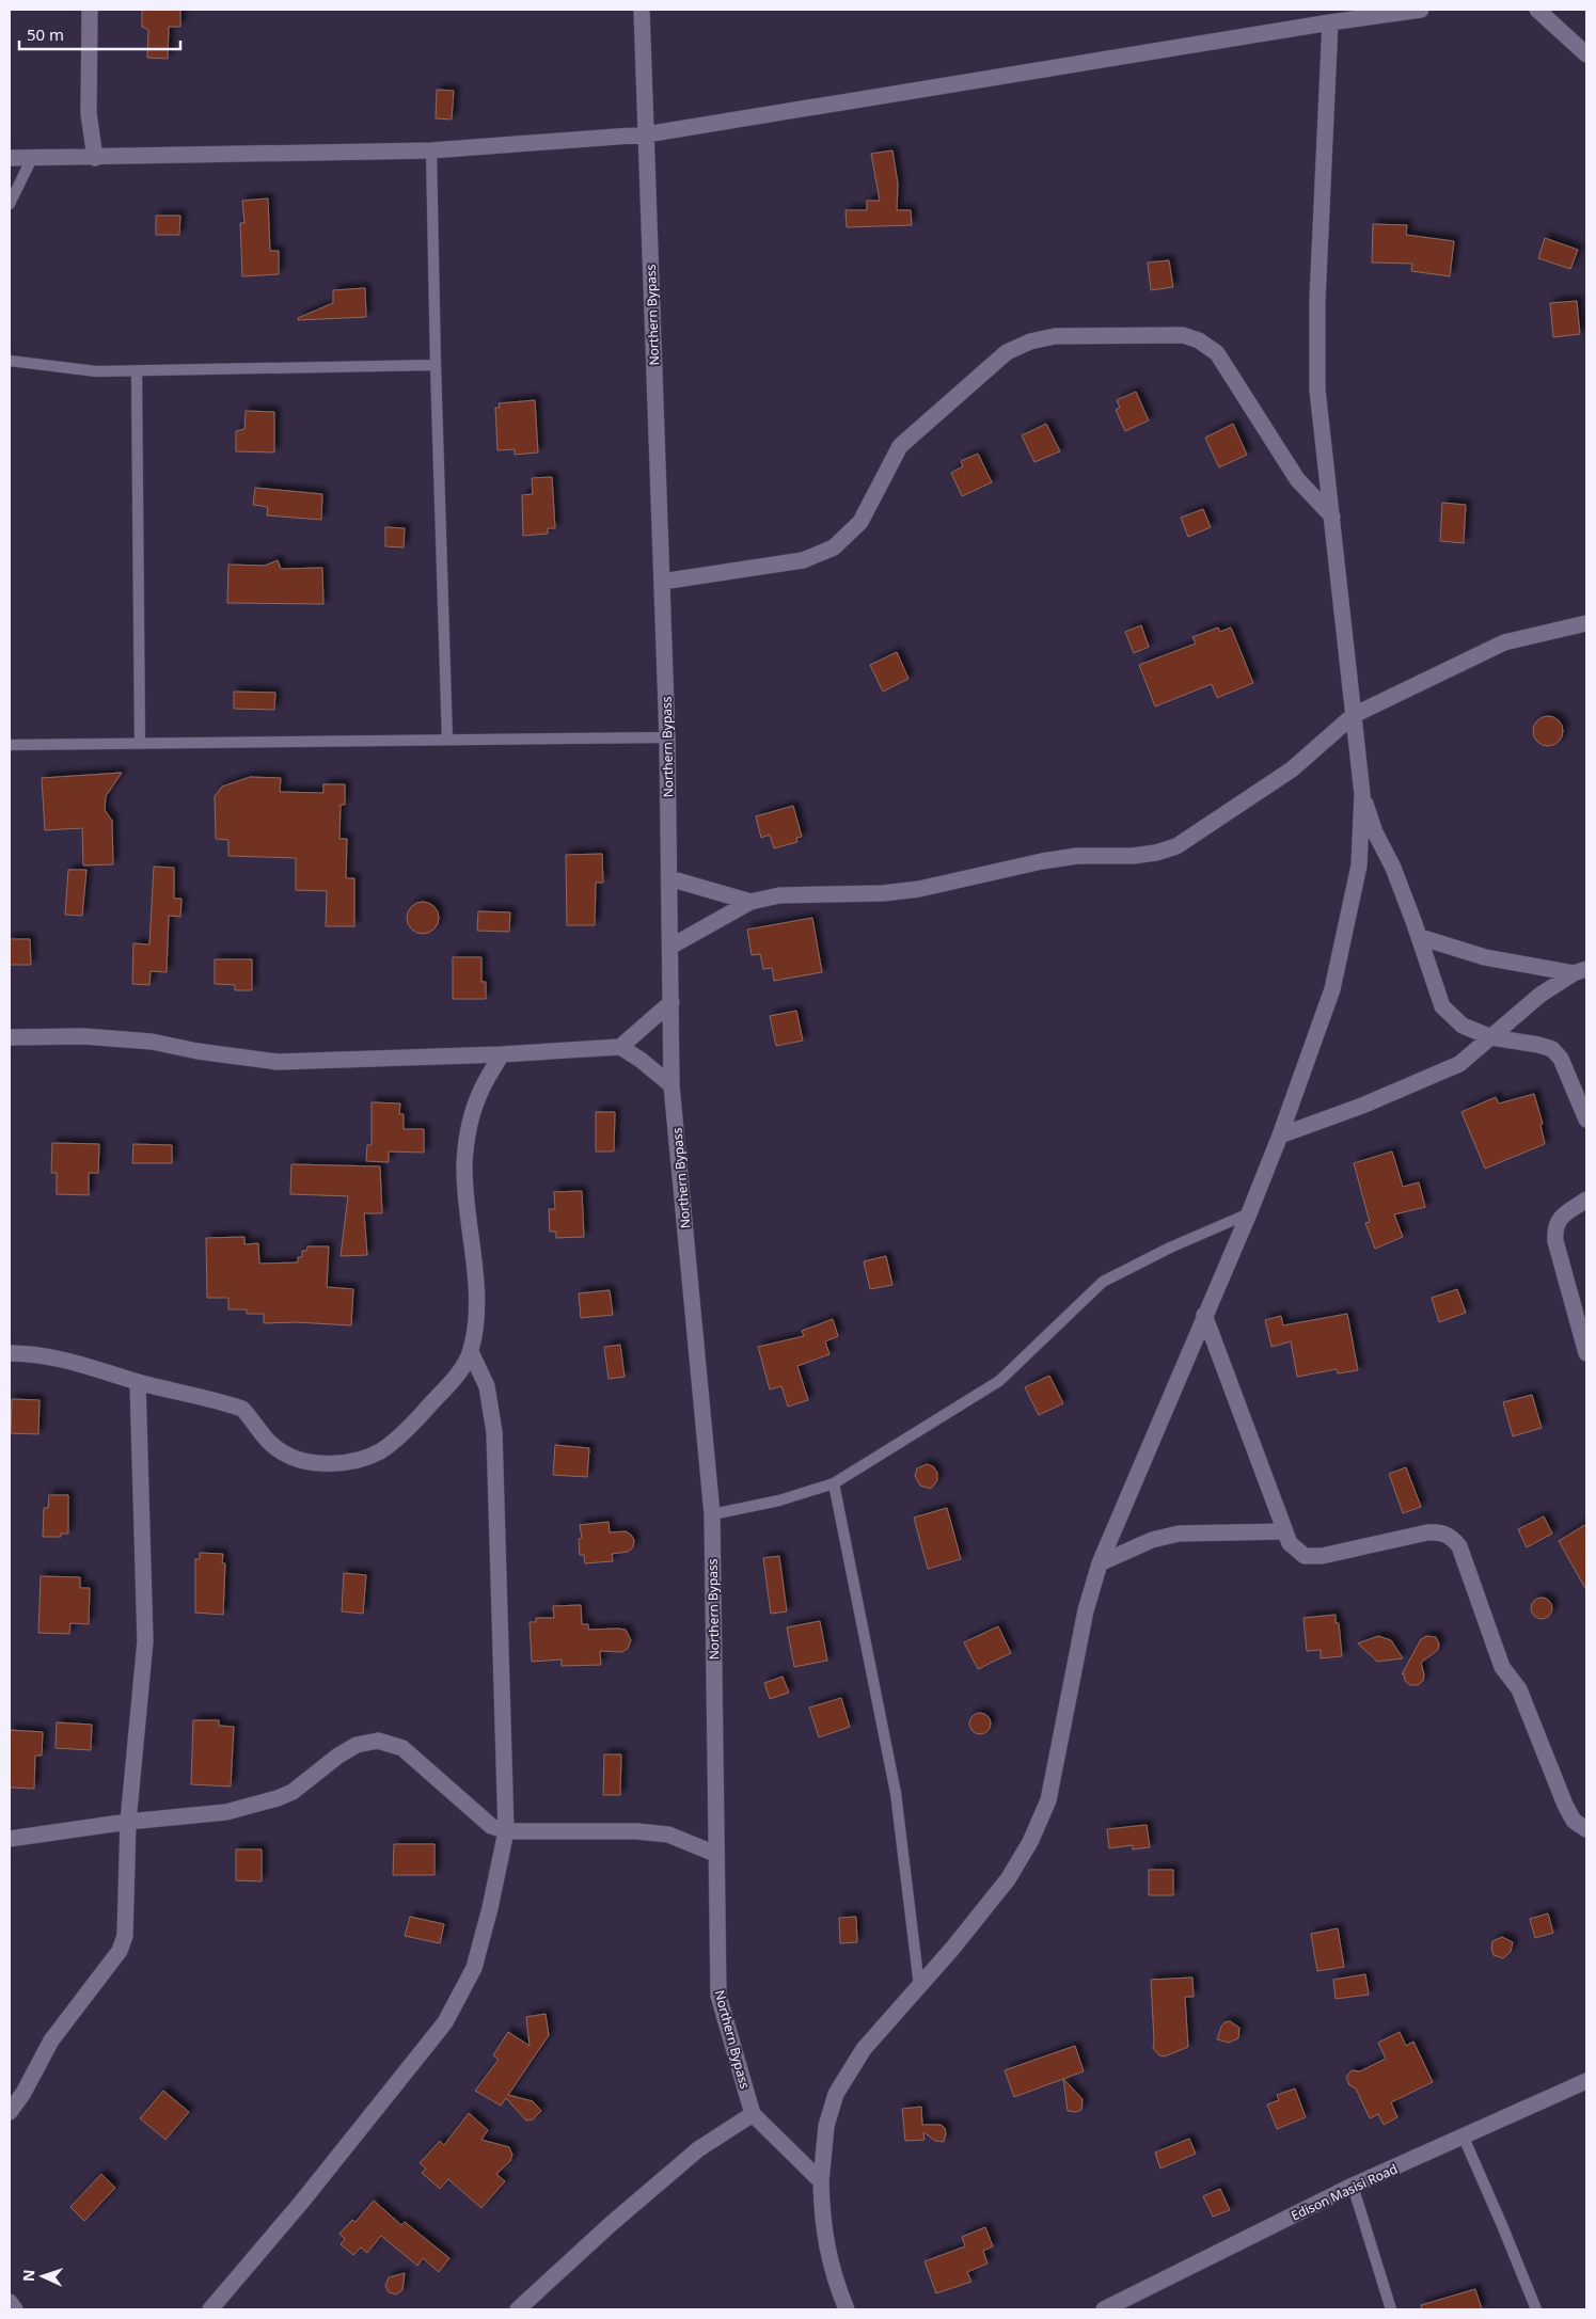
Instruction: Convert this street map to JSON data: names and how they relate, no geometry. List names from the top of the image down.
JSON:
{
  "streets": {
    "street": ["Northern Bypass", "Edison Masisi Road"]
  },
  "scale_bar": "50 m",
  "north": "left"
}
